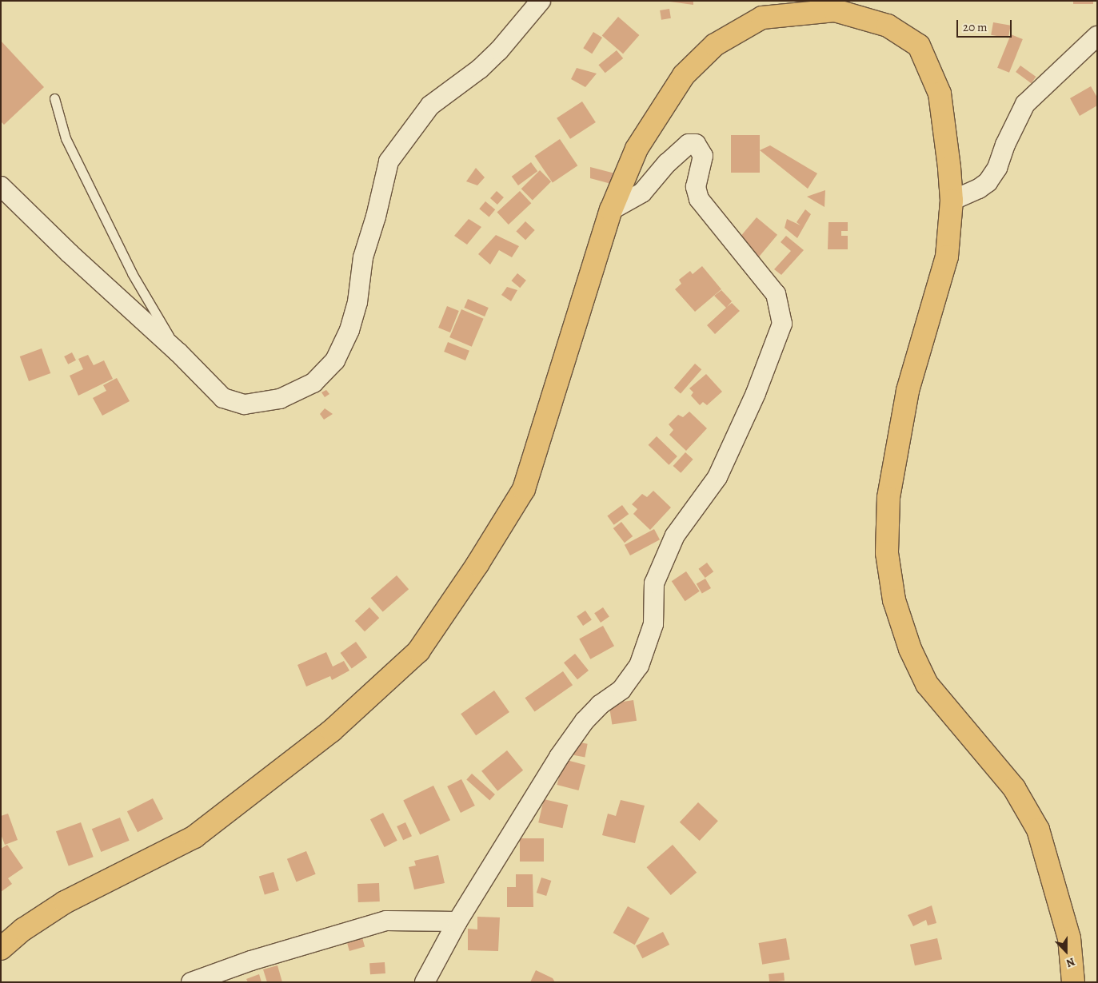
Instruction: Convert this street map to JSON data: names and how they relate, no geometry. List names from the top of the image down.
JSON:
{
  "scale_bar": "20 m",
  "north": "bottom"
}
